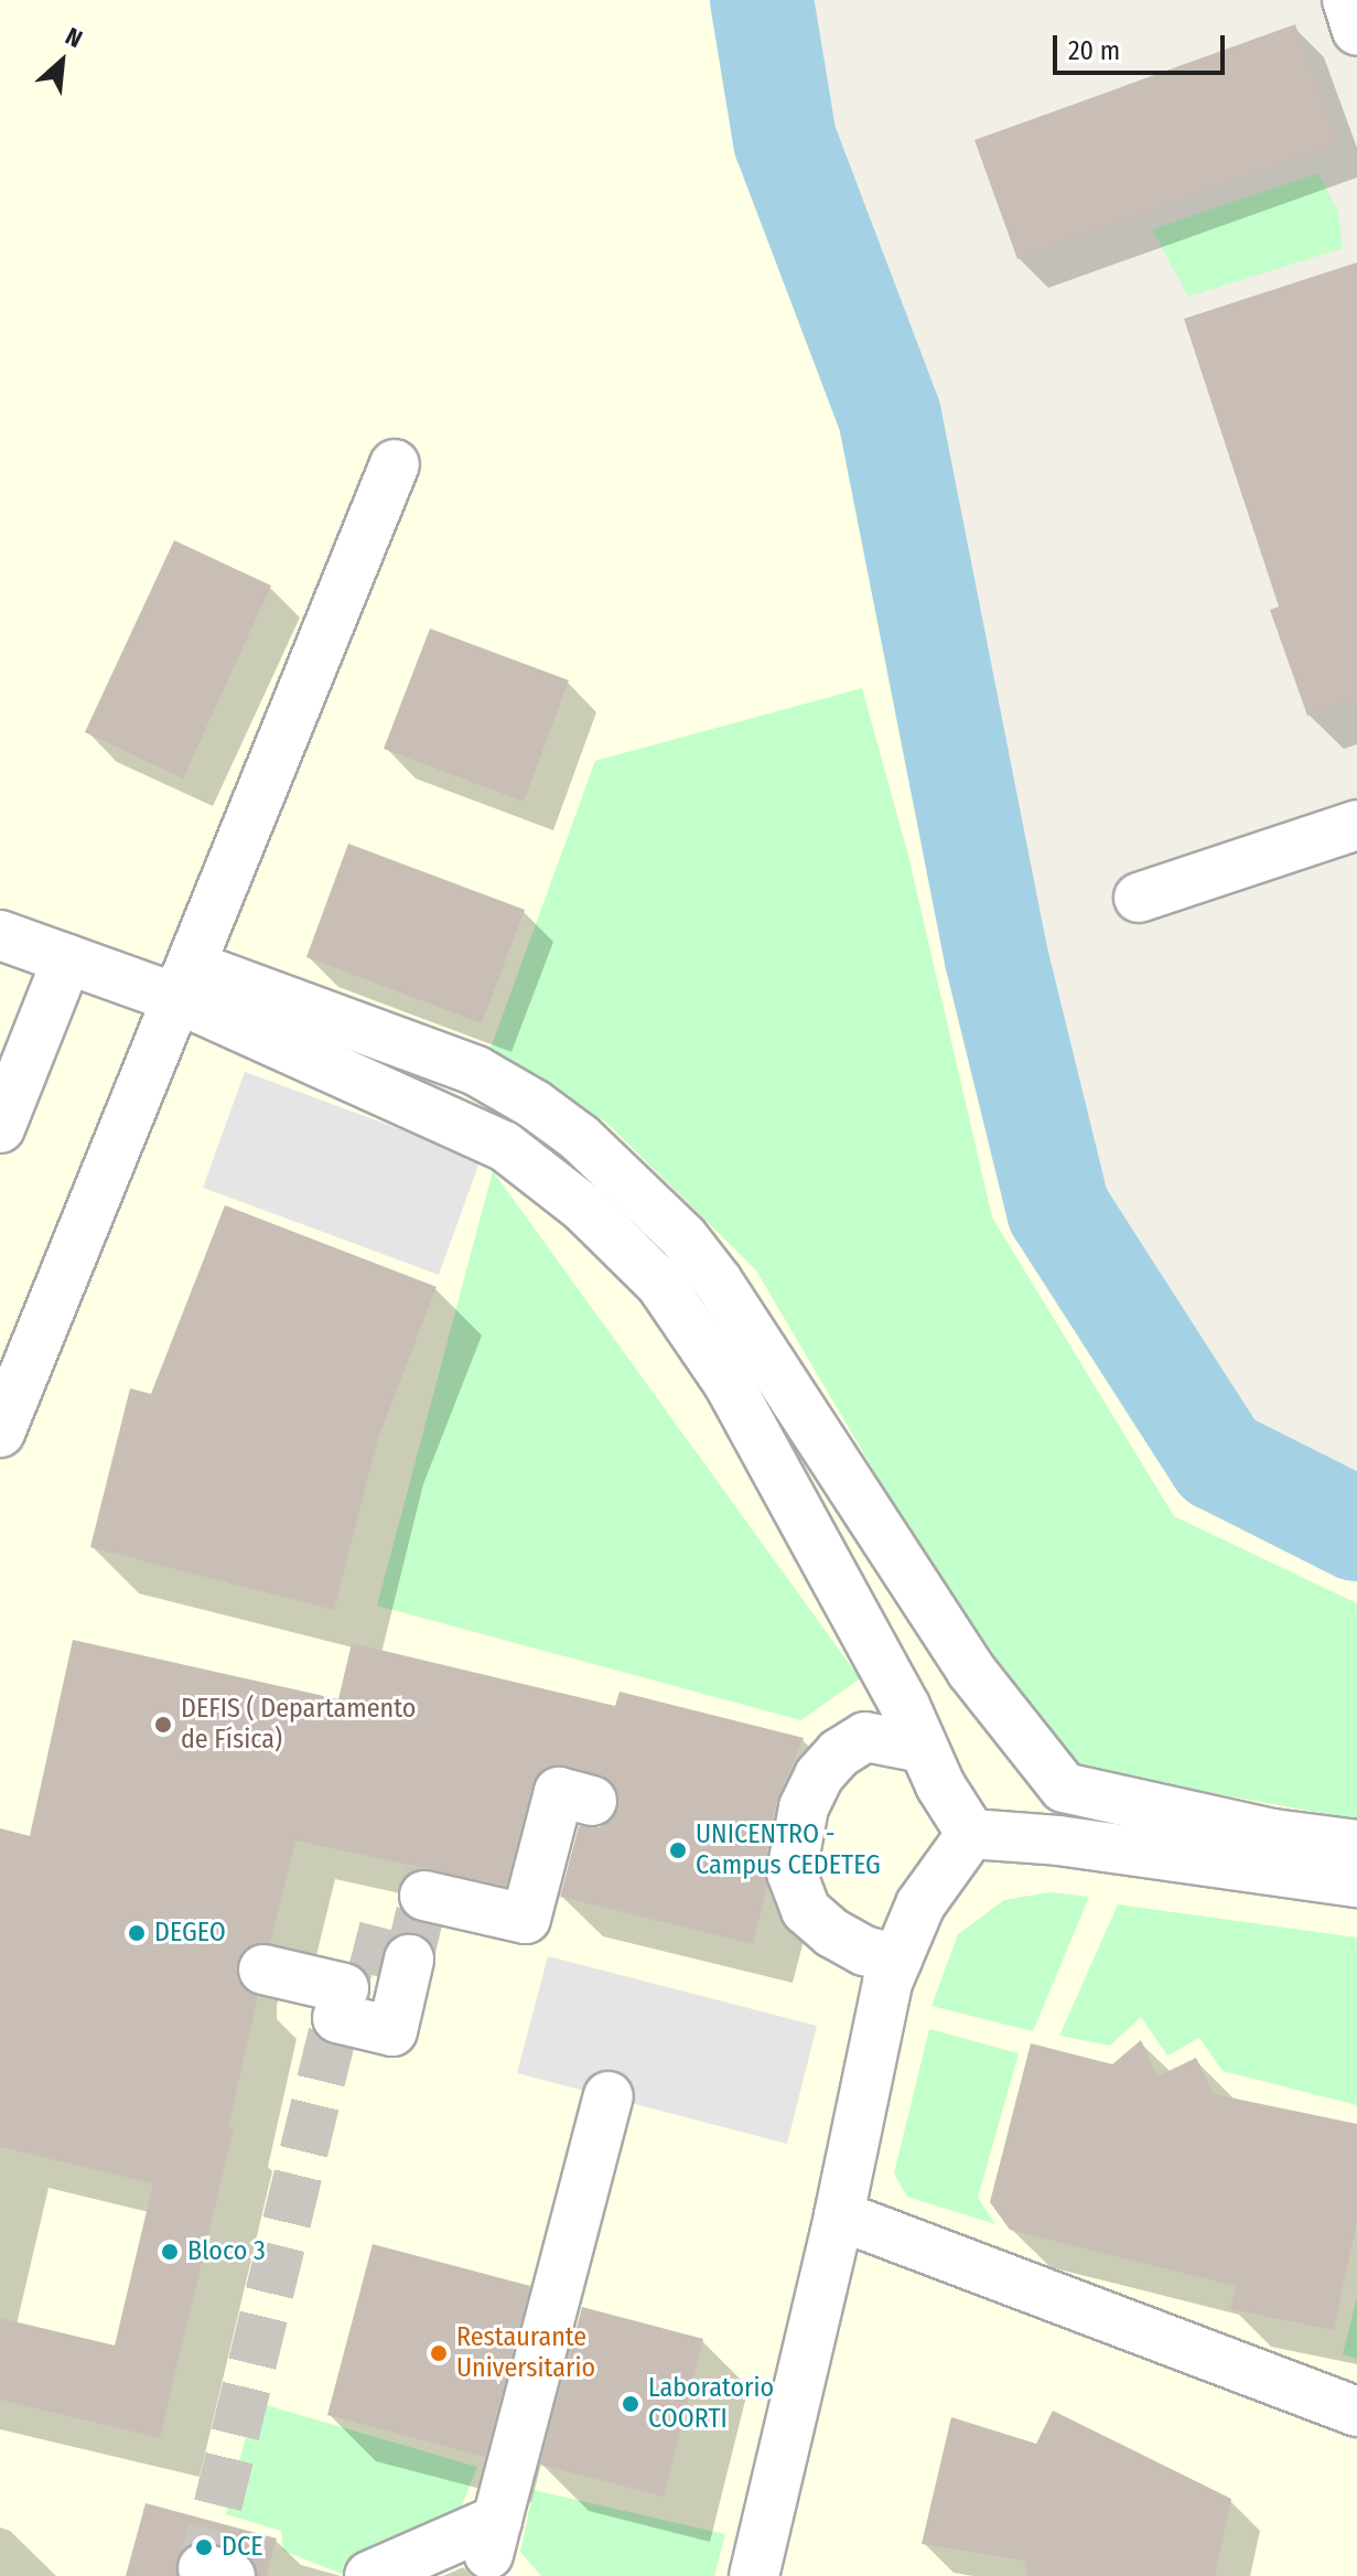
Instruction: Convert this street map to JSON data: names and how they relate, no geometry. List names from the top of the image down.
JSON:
{
  "places": [
    "DEFIS ( Departamento de Física)",
    "UNICENTRO - Campus CEDETEG",
    "DEGEO",
    "Bloco 3",
    "Restaurante Universitario",
    "Laboratorio COORTI",
    "DCE"
  ],
  "scale_bar": "20 m",
  "north": "top right"
}
